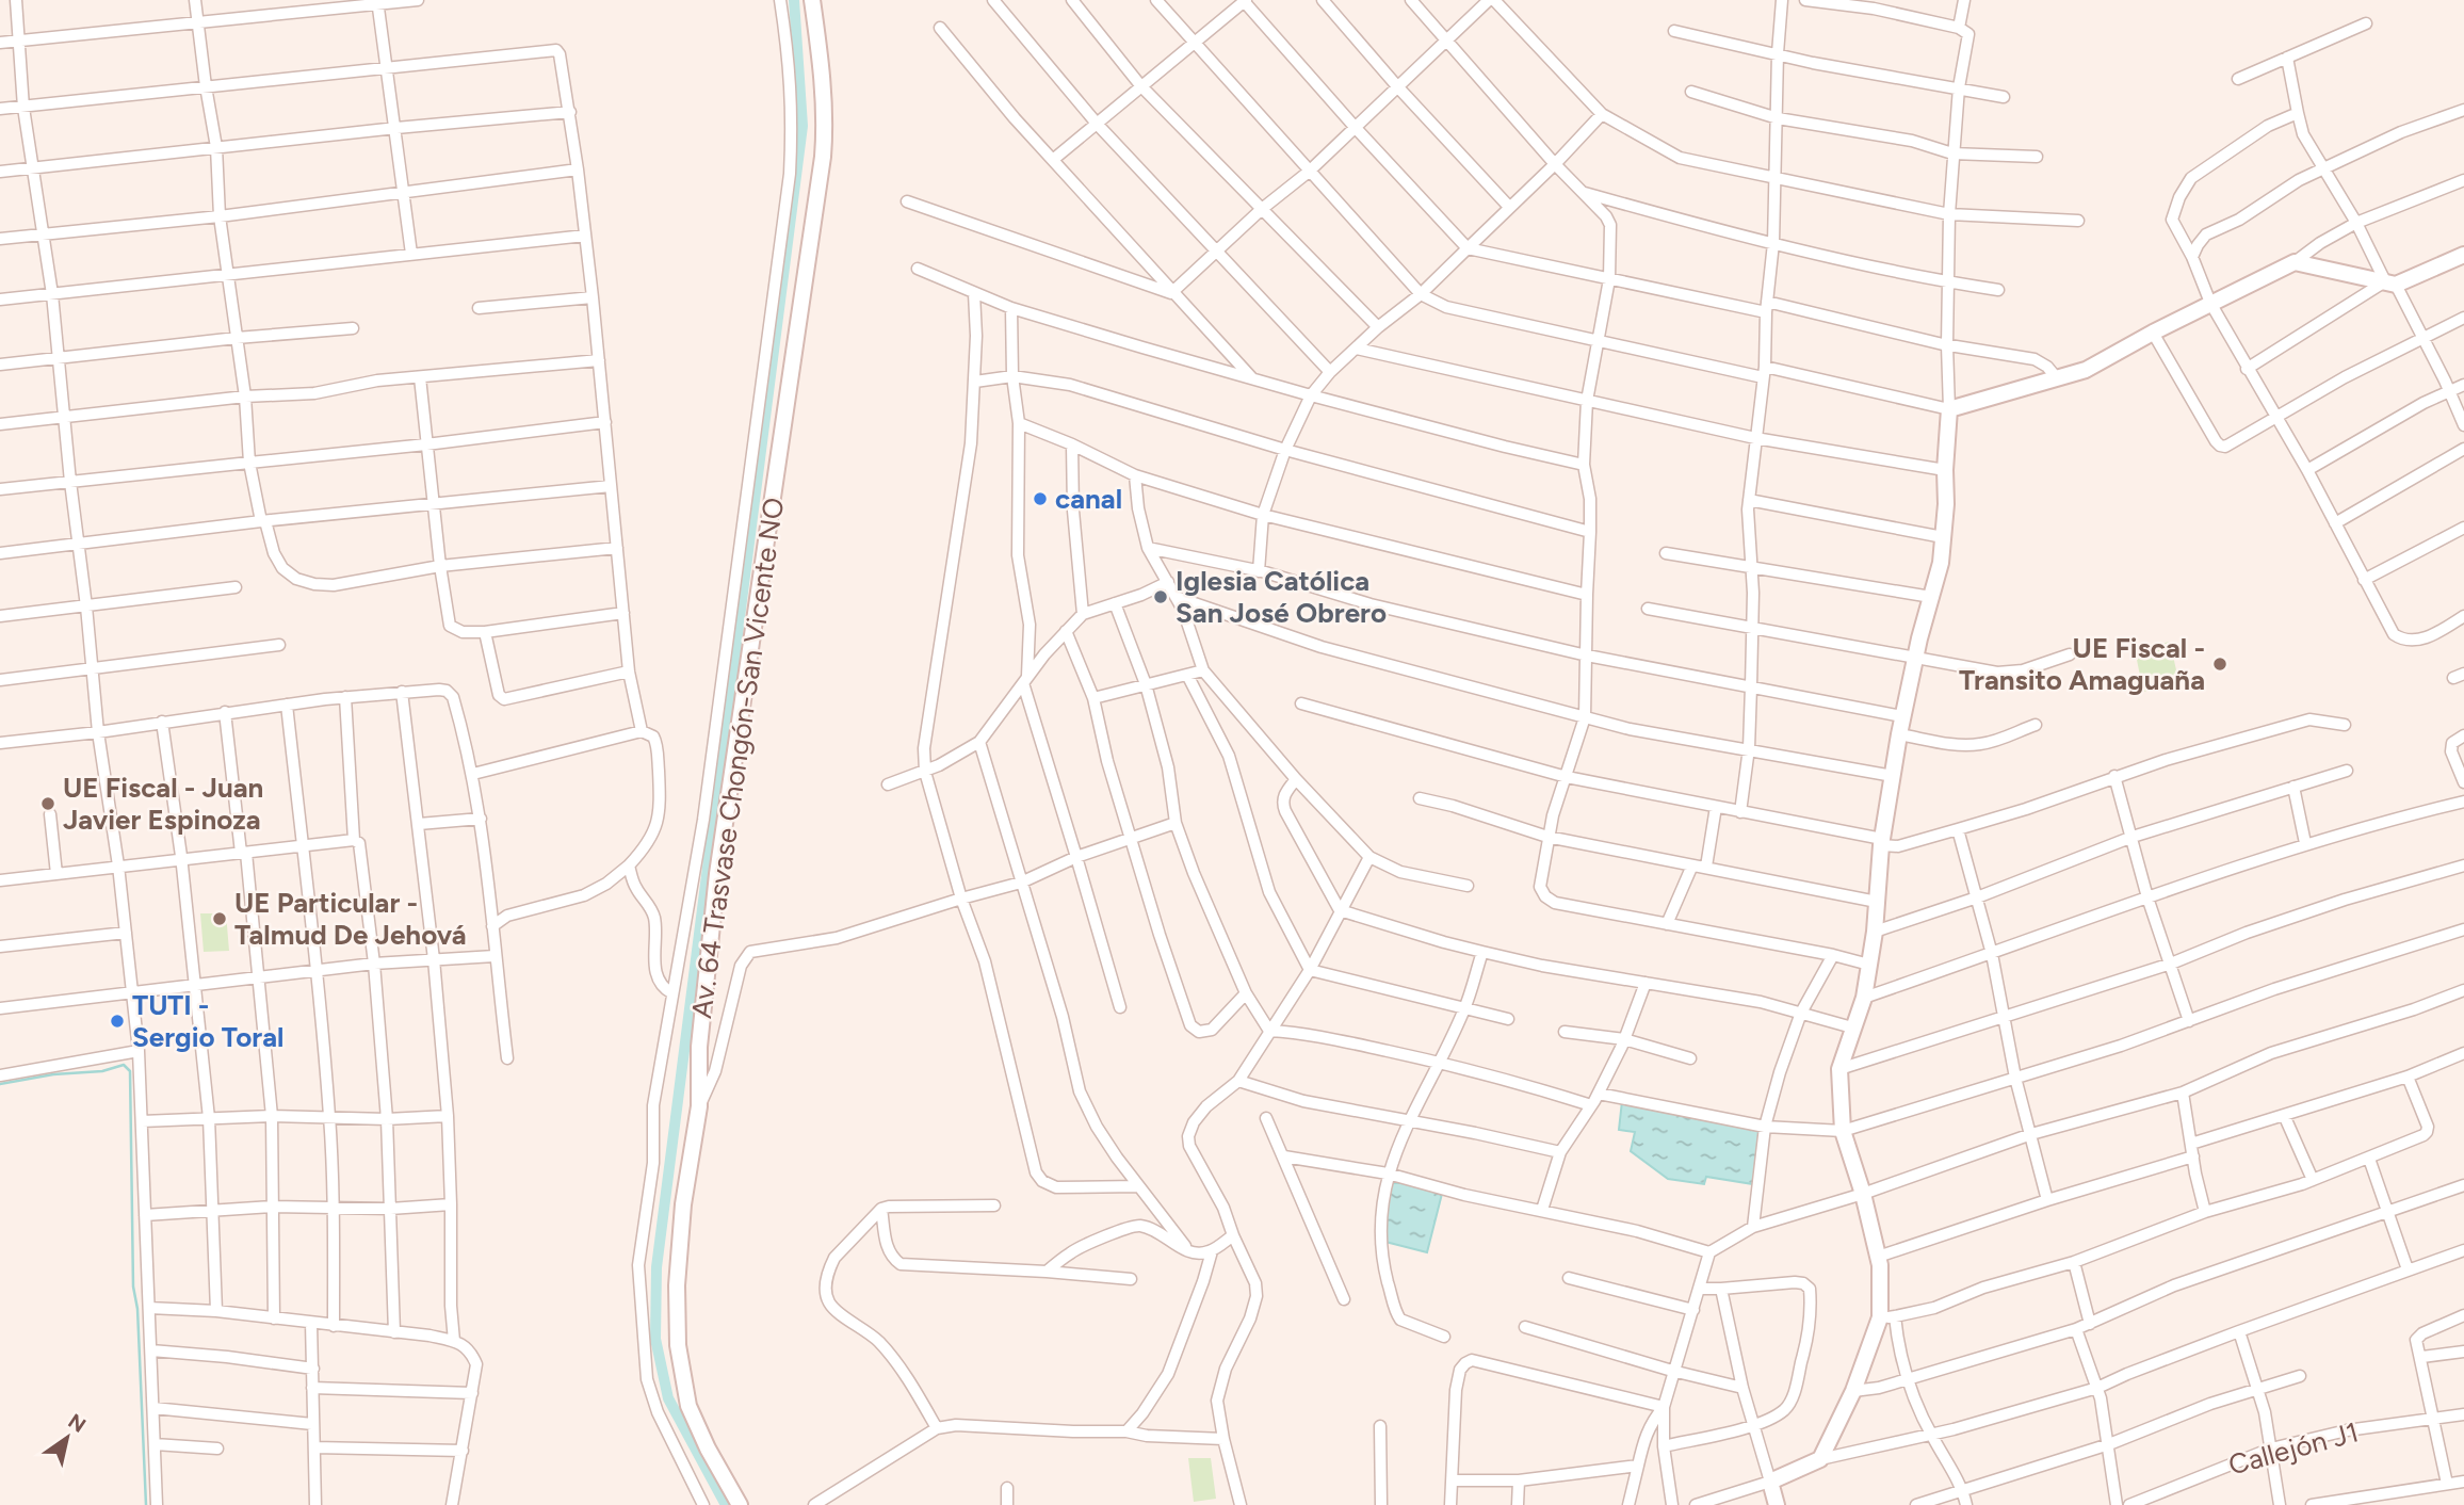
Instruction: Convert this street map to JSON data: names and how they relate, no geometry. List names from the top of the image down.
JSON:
{
  "streets": {
    "street": ["Av. 64 Trasvase Chongón-San Vicente NO", "Callejón J1"]
  },
  "places": [
    "canal",
    "Iglesia Católica San José Obrero",
    "UE Fiscal - Transito Amaguaña",
    "UE Fiscal - Juan Javier Espinoza",
    "UE Particular - Talmud De Jehová",
    "TUTI - Sergio Toral"
  ],
  "north": "top right"
}
